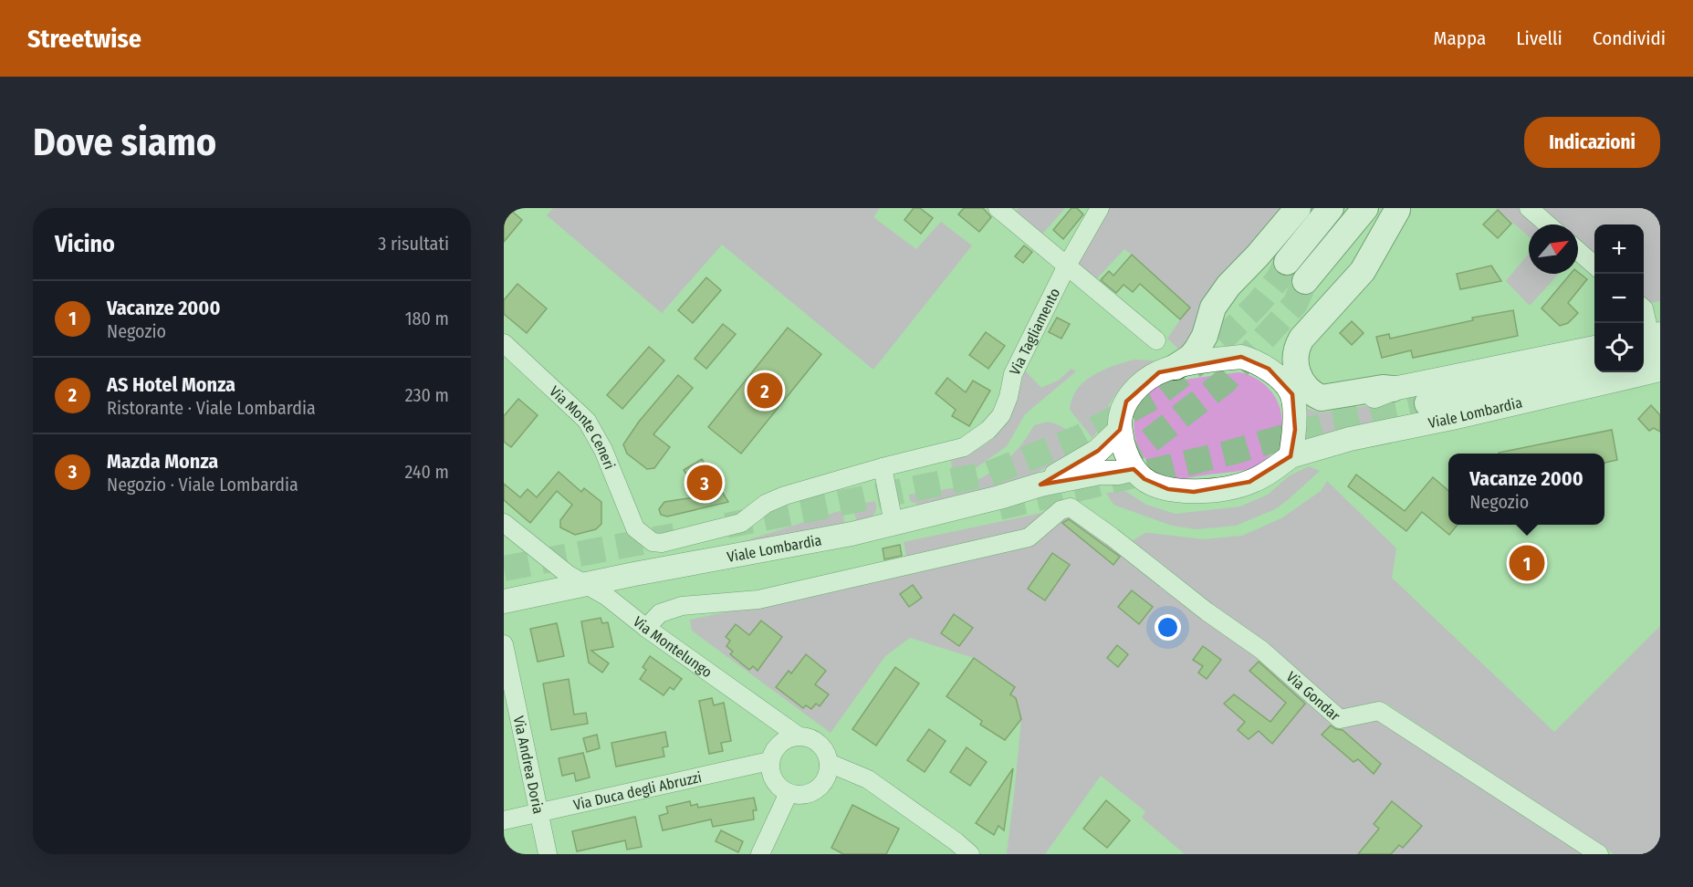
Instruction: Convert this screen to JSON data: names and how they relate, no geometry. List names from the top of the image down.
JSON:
{
  "streets": {
    "main road": ["Viale Lombardia"],
    "street": [
      "Via Tagliamento",
      "Via Monte Ceneri",
      "Via Montelungo",
      "Via Gondar",
      "Via Andrea Doria",
      "Via Duca degli Abruzzi"
    ]
  },
  "crossings": [
    ["Via Tagliamento", "Viale Lombardia"],
    ["Viale Lombardia", "Via Monte Ceneri"],
    ["Viale Lombardia", "Via Montelungo"],
    ["Via Montelungo", "Via Gondar"],
    ["Via Montelungo", "Via Duca degli Abruzzi"],
    ["Via Andrea Doria", "Via Duca degli Abruzzi"]
  ],
  "north": "top right",
  "page": {
    "header": "Streetwise",
    "nav": ["Mappa", "Livelli", "Condividi"],
    "buttons": "Indicazioni",
    "title": "Dove siamo",
    "heading": ["Vicino", "3 risultati"],
    "map_buttons": ["+", "−"],
    "list": [
      {
        "mark": "1",
        "name": "Vacanze 2000",
        "note": "Negozio",
        "value": "180 m"
      },
      {
        "mark": "2",
        "name": "AS Hotel Monza",
        "note": "Ristorante · Viale Lombardia",
        "value": "230 m"
      },
      {
        "mark": "3",
        "name": "Mazda Monza",
        "note": "Negozio · Viale Lombardia",
        "value": "240 m"
      }
    ],
    "pins": ["2", "3", "1"],
    "popup": ["Vacanze 2000", "Negozio"]
  }
}
